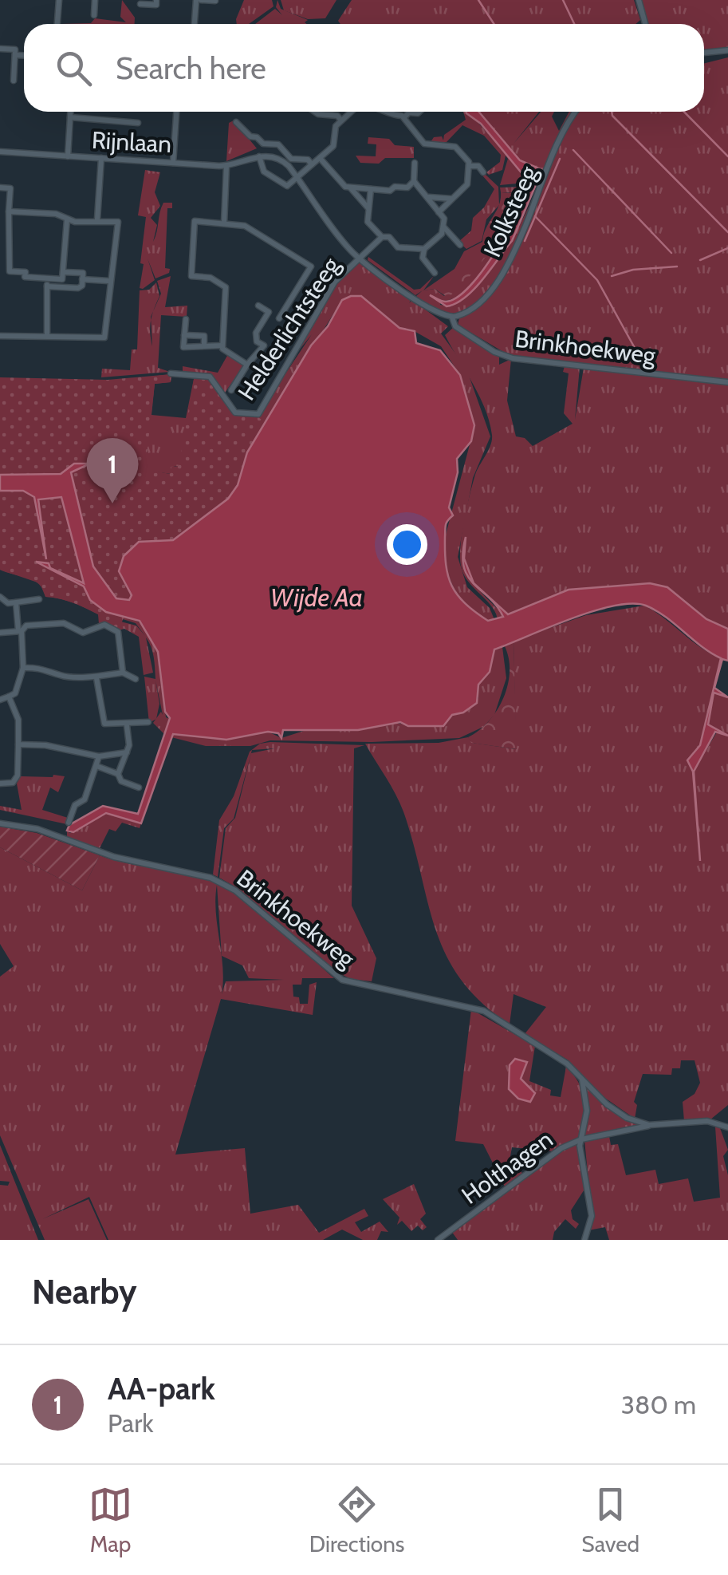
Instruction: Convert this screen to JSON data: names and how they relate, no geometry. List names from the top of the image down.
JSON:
{
  "streets": {
    "street": [
      "Rijnlaan",
      "Kolksteeg",
      "Helderlichtsteeg",
      "Brinkhoekweg",
      "Holthagen"
    ]
  },
  "crossings": [
    ["Kolksteeg", "Brinkhoekweg"],
    ["Brinkhoekweg", "Holthagen"]
  ],
  "water": ["Wijde Aa"],
  "page": {
    "search": "Search here",
    "pins": "1",
    "heading": "Nearby",
    "list": [
      {
        "mark": "1",
        "name": "AA-park",
        "note": "Park",
        "value": "380 m"
      }
    ],
    "nav": ["Map", "Directions", "Saved"]
  }
}
